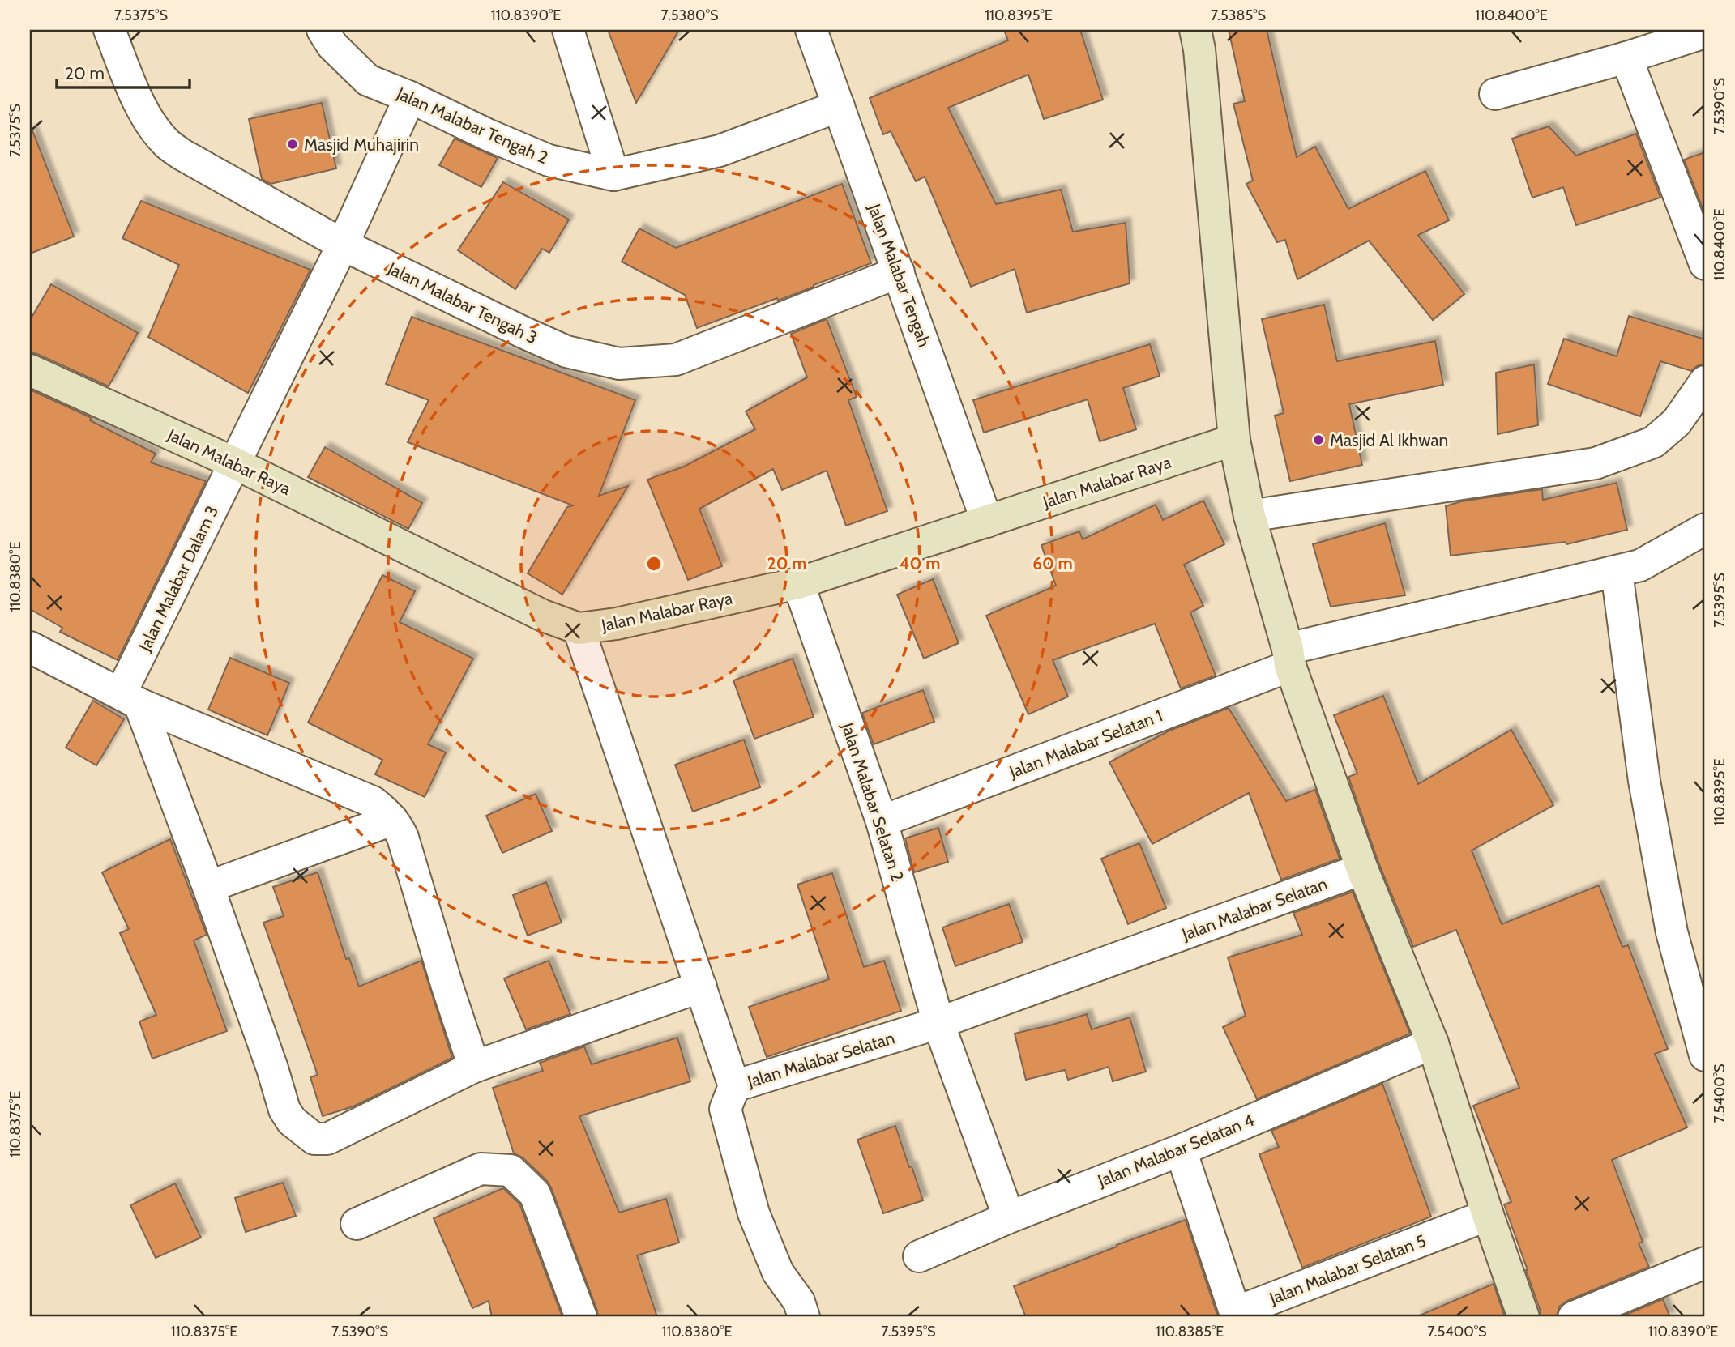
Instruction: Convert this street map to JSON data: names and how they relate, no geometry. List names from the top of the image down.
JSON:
{
  "streets": {
    "street": [
      "Jalan Malabar Tengah 2",
      "Jalan Malabar Tengah",
      "Jalan Malabar Tengah 3",
      "Jalan Malabar Raya",
      "Jalan Malabar Dalam 3",
      "Jalan Malabar Selatan 1",
      "Jalan Malabar Selatan 2",
      "Jalan Malabar Selatan",
      "Jalan Malabar Selatan 4",
      "Jalan Malabar Selatan 5"
    ]
  },
  "crossings": [
    ["Jalan Malabar Tengah 2", "Jalan Malabar Tengah"],
    ["Jalan Malabar Tengah 2", "Jalan Malabar Dalam 3"],
    ["Jalan Malabar Tengah", "Jalan Malabar Tengah 3"],
    ["Jalan Malabar Tengah", "Jalan Malabar Raya"],
    ["Jalan Malabar Tengah 3", "Jalan Malabar Dalam 3"],
    ["Jalan Malabar Raya", "Jalan Malabar Dalam 3"],
    ["Jalan Malabar Raya", "Jalan Malabar Selatan 2"],
    ["Jalan Malabar Raya", "Jalan Malabar Selatan"],
    ["Jalan Malabar Selatan 1", "Jalan Malabar Selatan 2"],
    ["Jalan Malabar Selatan 2", "Jalan Malabar Selatan"],
    ["Jalan Malabar Selatan 2", "Jalan Malabar Selatan 4"],
    ["Jalan Malabar Selatan 4", "Jalan Malabar Selatan 5"]
  ],
  "places": ["Masjid Muhajirin", "Masjid Al Ikhwan"],
  "scale_bar": "20 m",
  "coordinates": [
    "7.5375°S",
    "110.8390°E",
    "7.5380°S",
    "110.8395°E",
    "7.5385°S",
    "110.8400°E",
    "7.5390°S",
    "110.8380°E",
    "7.5395°S",
    "7.5400°S",
    "110.8375°E",
    "110.8385°E"
  ],
  "rings": ["20 m", "40 m", "60 m"]
}
